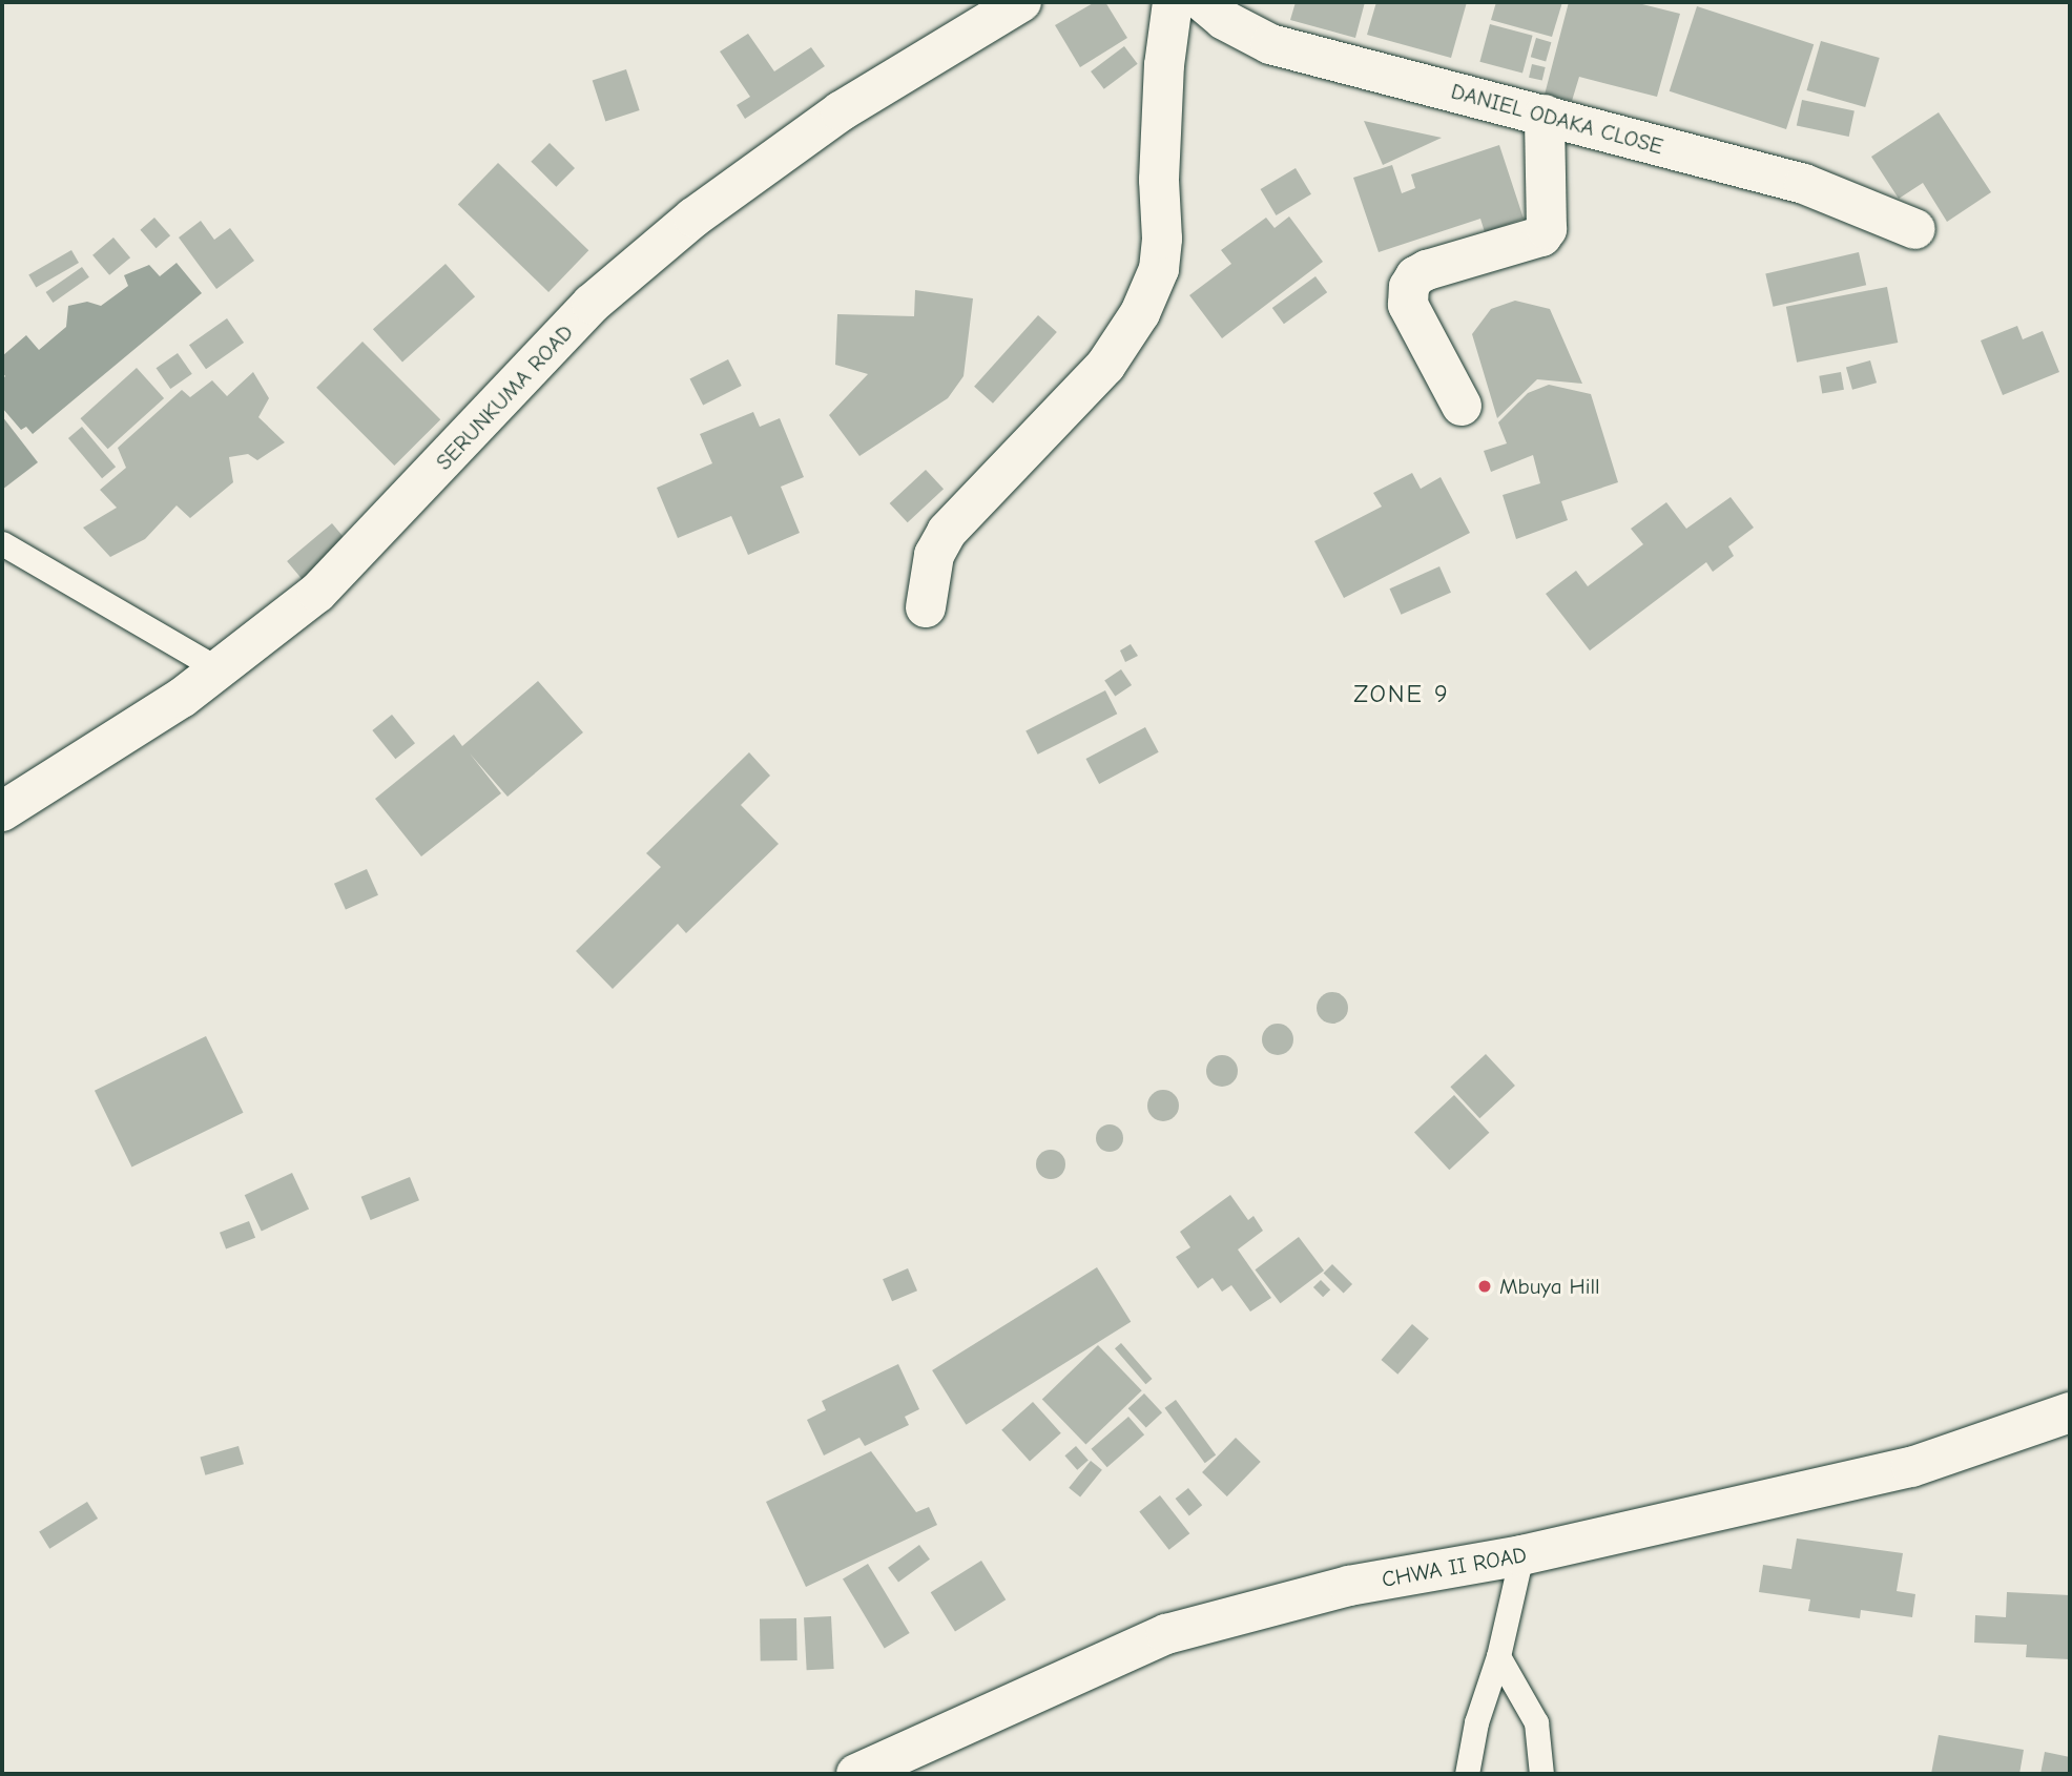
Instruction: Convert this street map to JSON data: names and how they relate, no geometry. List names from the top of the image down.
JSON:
{
  "streets": {
    "street": ["DANIEL ODAKA CLOSE", "SERUNKUMA ROAD", "CHWA II ROAD"]
  },
  "districts": ["ZONE 9"],
  "places": ["Mbuya Hill"]
}
